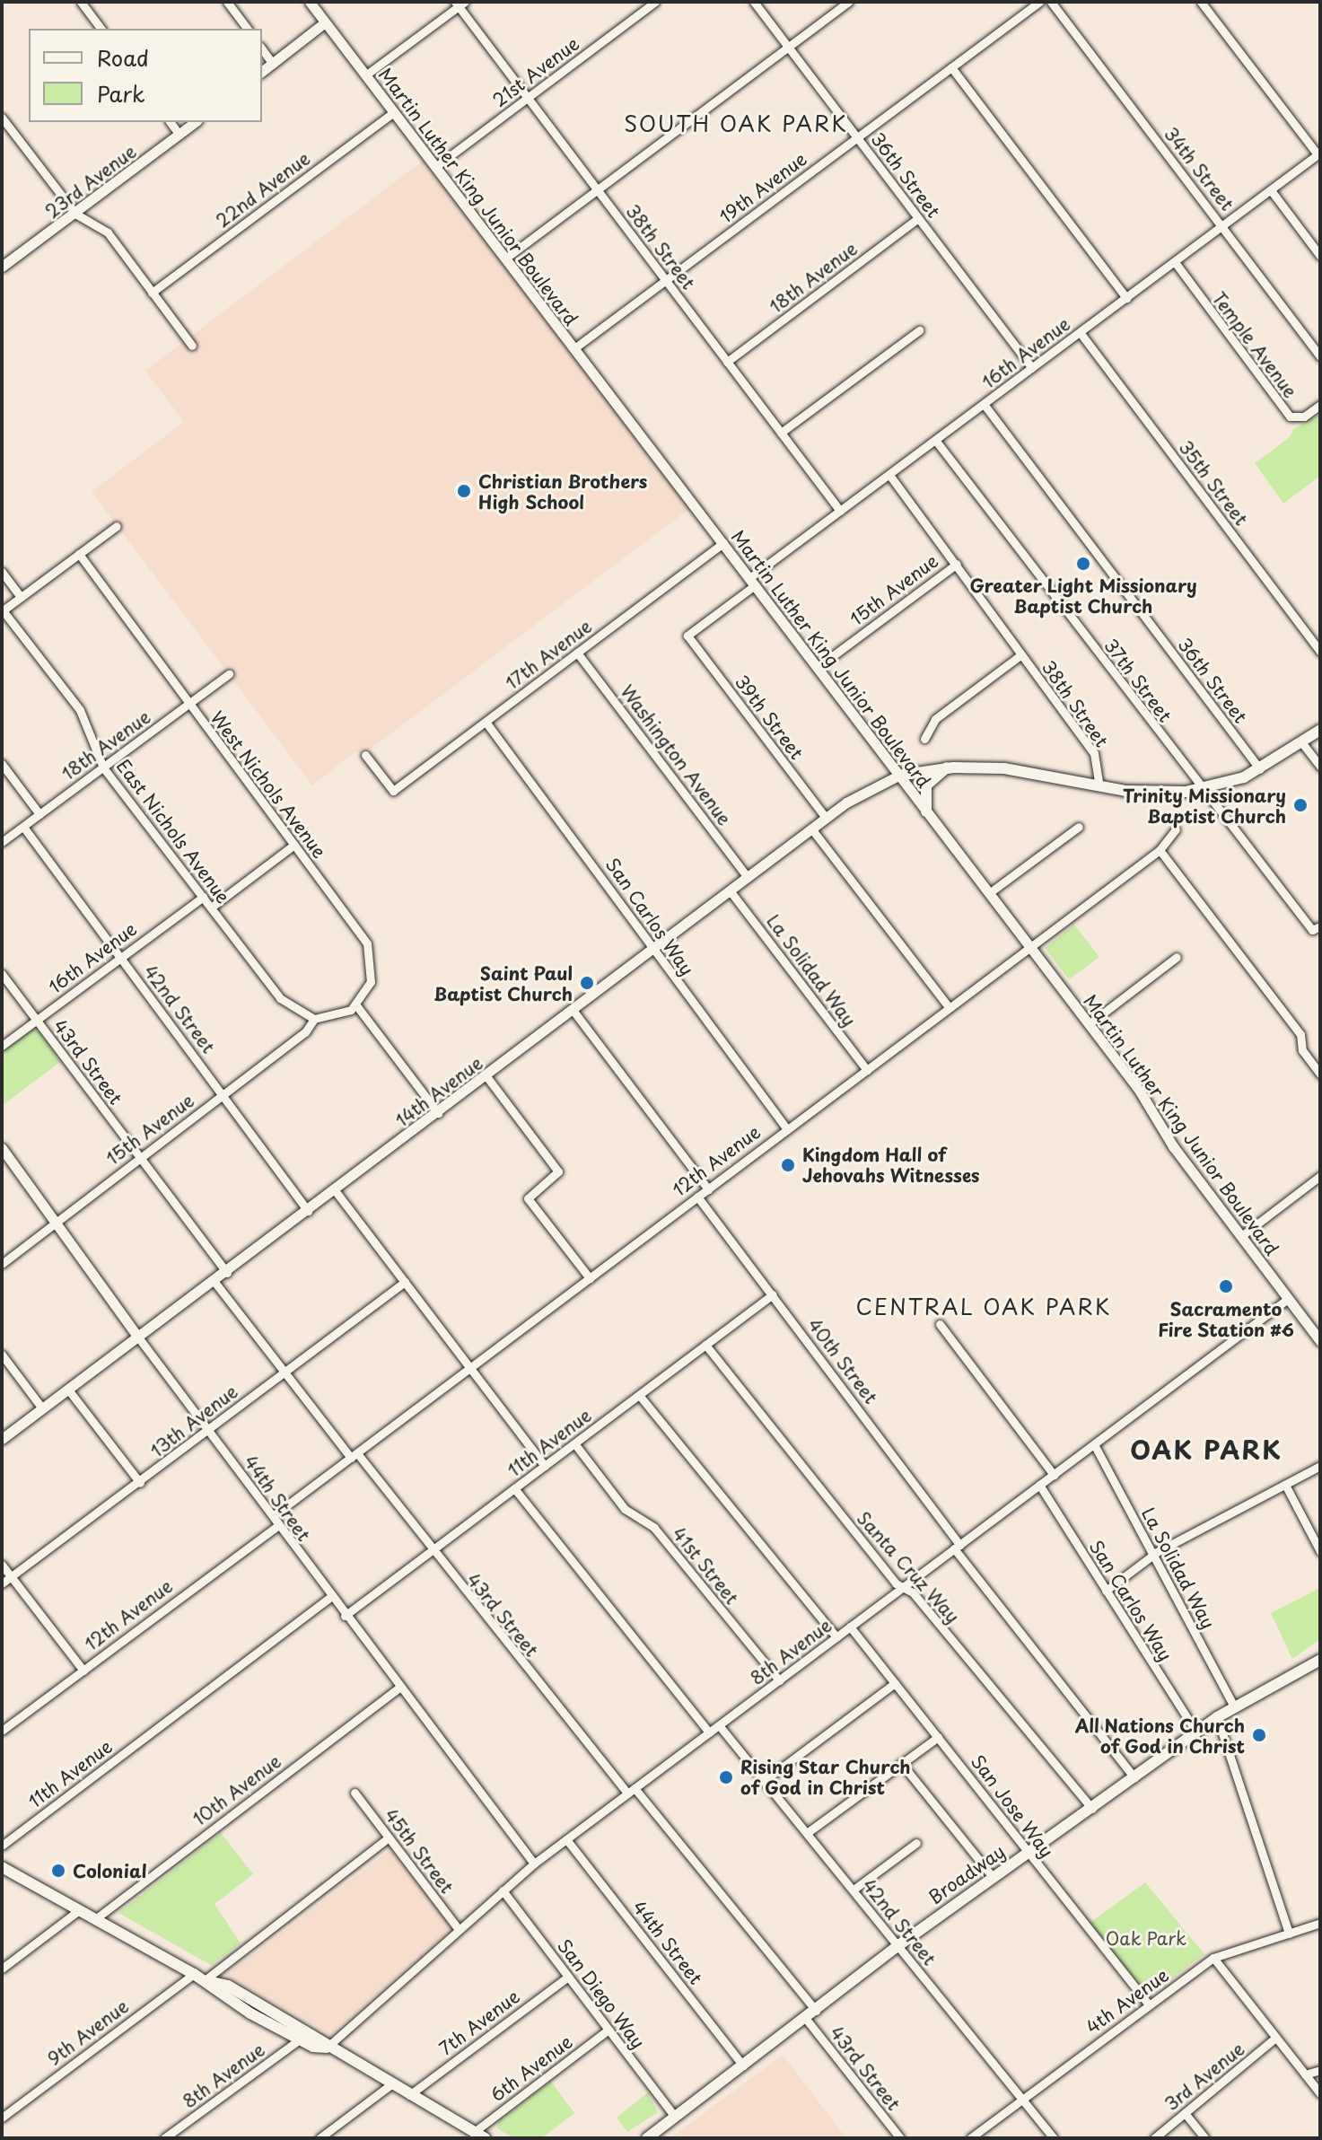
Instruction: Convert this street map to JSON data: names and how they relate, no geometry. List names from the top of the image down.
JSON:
{
  "streets": {
    "main road": ["Broadway"],
    "street": [
      "21st Avenue",
      "34th Street",
      "36th Street",
      "23rd Avenue",
      "19th Avenue",
      "22nd Avenue",
      "Martin Luther King Junior Boulevard",
      "38th Street",
      "18th Avenue",
      "Temple Avenue",
      "16th Avenue",
      "35th Street",
      "15th Avenue",
      "17th Avenue",
      "37th Street",
      "39th Street",
      "Washington Avenue",
      "West Nichols Avenue",
      "East Nichols Avenue",
      "San Carlos Way",
      "La Solidad Way",
      "42nd Street",
      "43rd Street",
      "14th Avenue",
      "12th Avenue",
      "40th Street",
      "13th Avenue",
      "11th Avenue",
      "44th Street",
      "41st Street",
      "Santa Cruz Way",
      "8th Avenue",
      "10th Avenue",
      "San Jose Way",
      "45th Street",
      "San Diego Way",
      "4th Avenue",
      "7th Avenue",
      "9th Avenue",
      "6th Avenue",
      "3rd Avenue"
    ]
  },
  "crossings": [
    ["21st Avenue", "Martin Luther King Junior Boulevard"],
    ["21st Avenue", "38th Street"],
    ["34th Street", "16th Avenue"],
    ["36th Street", "19th Avenue"],
    ["36th Street", "18th Avenue"],
    ["36th Street", "16th Avenue"],
    ["19th Avenue", "Martin Luther King Junior Boulevard"],
    ["19th Avenue", "38th Street"],
    ["22nd Avenue", "Martin Luther King Junior Boulevard"],
    ["Martin Luther King Junior Boulevard", "16th Avenue"],
    ["Martin Luther King Junior Boulevard", "15th Avenue"],
    ["Martin Luther King Junior Boulevard", "17th Avenue"],
    ["Martin Luther King Junior Boulevard", "14th Avenue"],
    ["Martin Luther King Junior Boulevard", "12th Avenue"],
    ["Martin Luther King Junior Boulevard", "8th Avenue"],
    ["38th Street", "18th Avenue"],
    ["38th Street", "16th Avenue"],
    ["38th Street", "15th Avenue"],
    ["18th Avenue", "West Nichols Avenue"],
    ["18th Avenue", "East Nichols Avenue"],
    ["18th Avenue", "42nd Street"],
    ["Temple Avenue", "16th Avenue"],
    ["16th Avenue", "35th Street"],
    ["16th Avenue", "37th Street"],
    ["16th Avenue", "39th Street"],
    ["16th Avenue", "East Nichols Avenue"],
    ["16th Avenue", "42nd Street"],
    ["16th Avenue", "43rd Street"],
    ["15th Avenue", "East Nichols Avenue"],
    ["15th Avenue", "42nd Street"],
    ["15th Avenue", "43rd Street"],
    ["15th Avenue", "44th Street"],
    ["17th Avenue", "Washington Avenue"],
    ["17th Avenue", "San Carlos Way"],
    ["39th Street", "14th Avenue"],
    ["Washington Avenue", "14th Avenue"],
    ["San Carlos Way", "14th Avenue"],
    ["San Carlos Way", "12th Avenue"],
    ["San Carlos Way", "8th Avenue"],
    ["San Carlos Way", "Broadway"],
    ["La Solidad Way", "14th Avenue"],
    ["La Solidad Way", "12th Avenue"],
    ["La Solidad Way", "8th Avenue"],
    ["La Solidad Way", "Broadway"],
    ["42nd Street", "14th Avenue"],
    ["42nd Street", "8th Avenue"],
    ["42nd Street", "Broadway"],
    ["42nd Street", "4th Avenue"],
    ["43rd Street", "14th Avenue"],
    ["43rd Street", "12th Avenue"],
    ["43rd Street", "13th Avenue"],
    ["43rd Street", "11th Avenue"],
    ["43rd Street", "8th Avenue"],
    ["43rd Street", "Broadway"],
    ["14th Avenue", "44th Street"],
    ["12th Avenue", "40th Street"],
    ["12th Avenue", "44th Street"],
    ["40th Street", "11th Avenue"],
    ["40th Street", "8th Avenue"],
    ["40th Street", "Broadway"],
    ["13th Avenue", "44th Street"],
    ["11th Avenue", "44th Street"],
    ["11th Avenue", "41st Street"],
    ["11th Avenue", "Santa Cruz Way"],
    ["44th Street", "8th Avenue"],
    ["44th Street", "10th Avenue"],
    ["44th Street", "Broadway"],
    ["41st Street", "8th Avenue"],
    ["Santa Cruz Way", "8th Avenue"],
    ["Santa Cruz Way", "Broadway"],
    ["8th Avenue", "San Jose Way"],
    ["8th Avenue", "45th Street"],
    ["8th Avenue", "San Diego Way"],
    ["San Jose Way", "Broadway"],
    ["San Jose Way", "4th Avenue"],
    ["Broadway", "San Diego Way"],
    ["San Diego Way", "7th Avenue"],
    ["San Diego Way", "6th Avenue"]
  ],
  "districts": ["SOUTH OAK PARK", "CENTRAL OAK PARK", "OAK PARK"],
  "parks": ["Oak Park"],
  "places": [
    "Christian Brothers High School",
    "Greater Light Missionary Baptist Church",
    "Trinity Missionary Baptist Church",
    "Saint Paul Baptist Church",
    "Kingdom Hall of Jehovahs Witnesses",
    "Sacramento Fire Station #6",
    "All Nations Church of God in Christ",
    "Rising Star Church of God in Christ",
    "Colonial"
  ],
  "legend": ["Road", "Park"]
}
